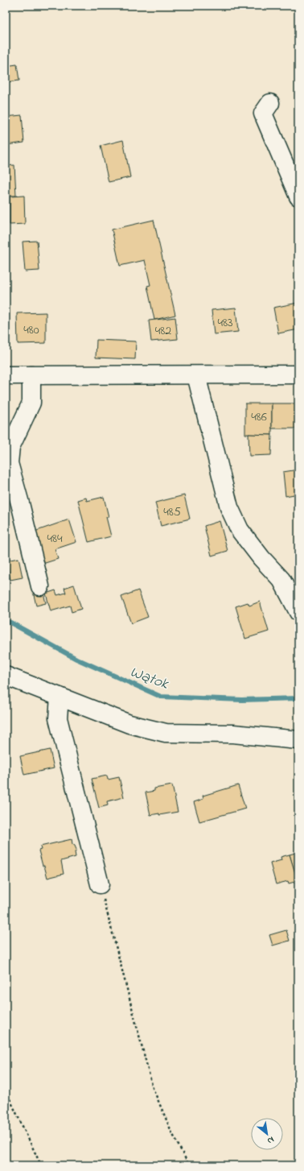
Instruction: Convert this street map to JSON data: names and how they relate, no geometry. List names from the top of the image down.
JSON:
{
  "water": ["Wątok"],
  "house_numbers": [
    "483",
    "480",
    "482",
    "486",
    "485",
    "484"
  ],
  "north": "bottom right"
}
